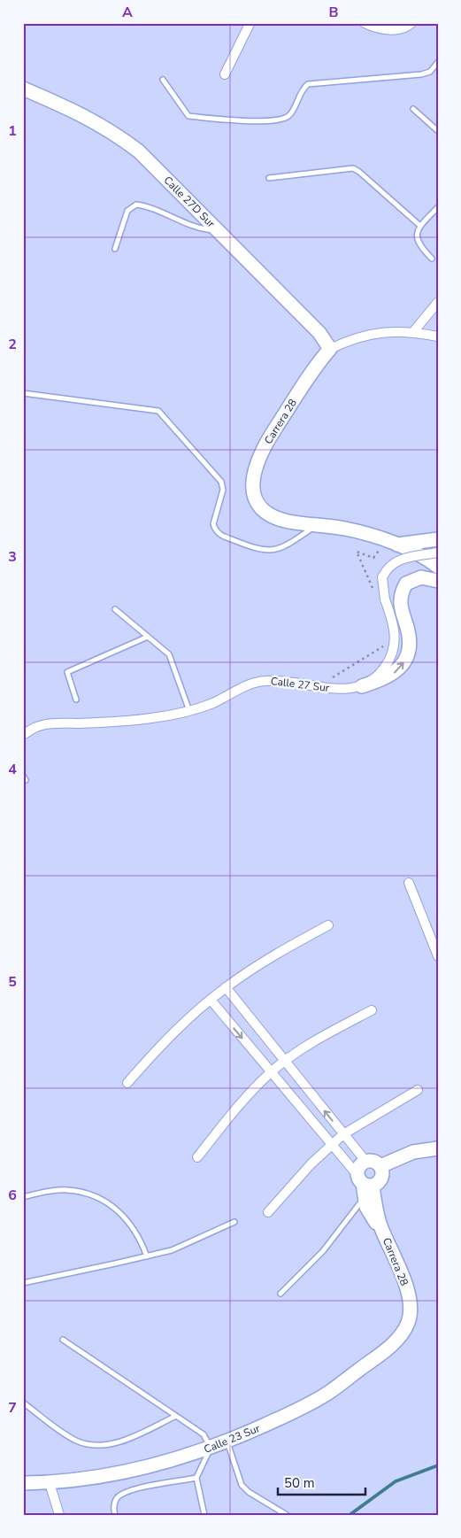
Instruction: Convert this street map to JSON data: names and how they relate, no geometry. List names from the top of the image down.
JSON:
{
  "streets": {
    "street": [
      "Calle 27D Sur",
      "Carrera 28",
      "Calle 27 Sur",
      "Calle 23 Sur"
    ]
  },
  "crossings": [
    ["Calle 27D Sur", "Carrera 28"],
    ["Carrera 28", "Calle 23 Sur"]
  ],
  "scale_bar": "50 m",
  "grid": {
    "columns": ["A", "B"],
    "rows": [
      "1",
      "2",
      "3",
      "4",
      "5",
      "6",
      "7"
    ]
  }
}
